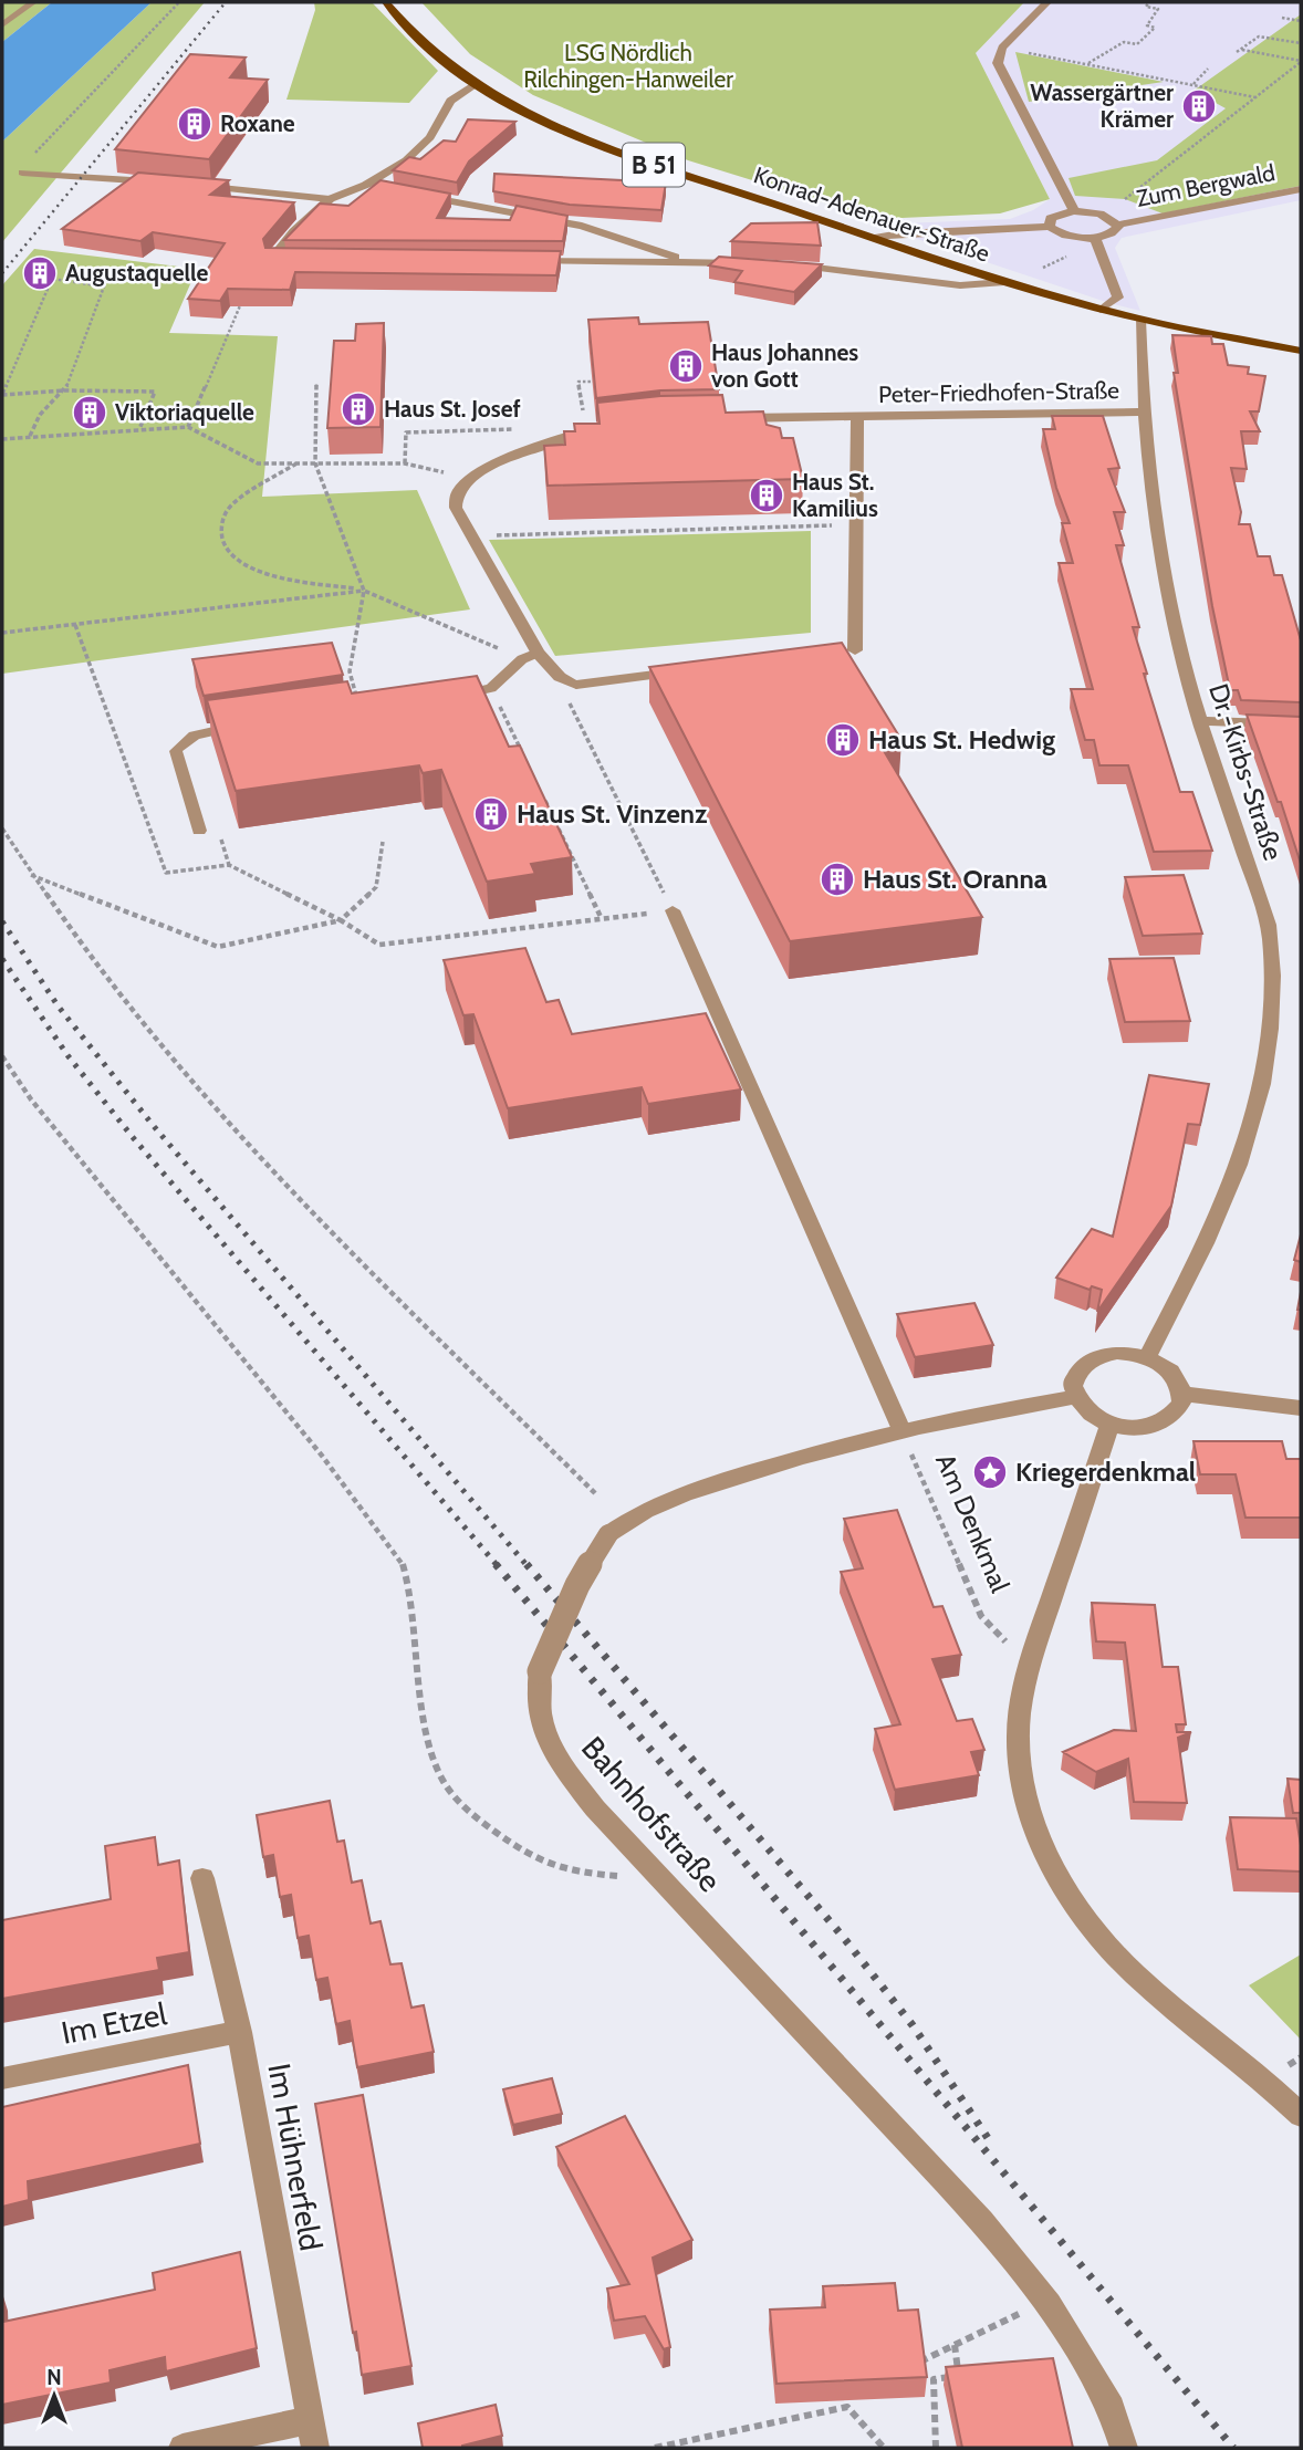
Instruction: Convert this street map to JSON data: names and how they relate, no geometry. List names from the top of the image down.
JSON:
{
  "streets": {
    "main road": ["B 51", "Konrad-Adenauer-Straße"],
    "street": [
      "Zum Bergwald",
      "Peter-Friedhofen-Straße",
      "Dr.-Kirbs-Straße",
      "Am Denkmal",
      "Bahnhofstraße",
      "Im Etzel",
      "Im Hühnerfeld"
    ]
  },
  "crossings": [
    ["Konrad-Adenauer-Straße", "Dr.-Kirbs-Straße"],
    ["Peter-Friedhofen-Straße", "Dr.-Kirbs-Straße"],
    ["Dr.-Kirbs-Straße", "Am Denkmal"],
    ["Dr.-Kirbs-Straße", "Bahnhofstraße"],
    ["Am Denkmal", "Bahnhofstraße"],
    ["Im Etzel", "Im Hühnerfeld"]
  ],
  "parks": ["LSG Nördlich Rilchingen-Hanweiler"],
  "places": {
    "building": [
      "Wassergärtner Krämer",
      "Roxane",
      "Augustaquelle",
      "Haus Johannes von Gott",
      "Haus St. Josef",
      "Viktoriaquelle",
      "Haus St. Kamilius",
      "Haus St. Hedwig",
      "Haus St. Vinzenz",
      "Haus St. Oranna"
    ],
    "place": ["Kriegerdenkmal"]
  },
  "north": "top"
}
